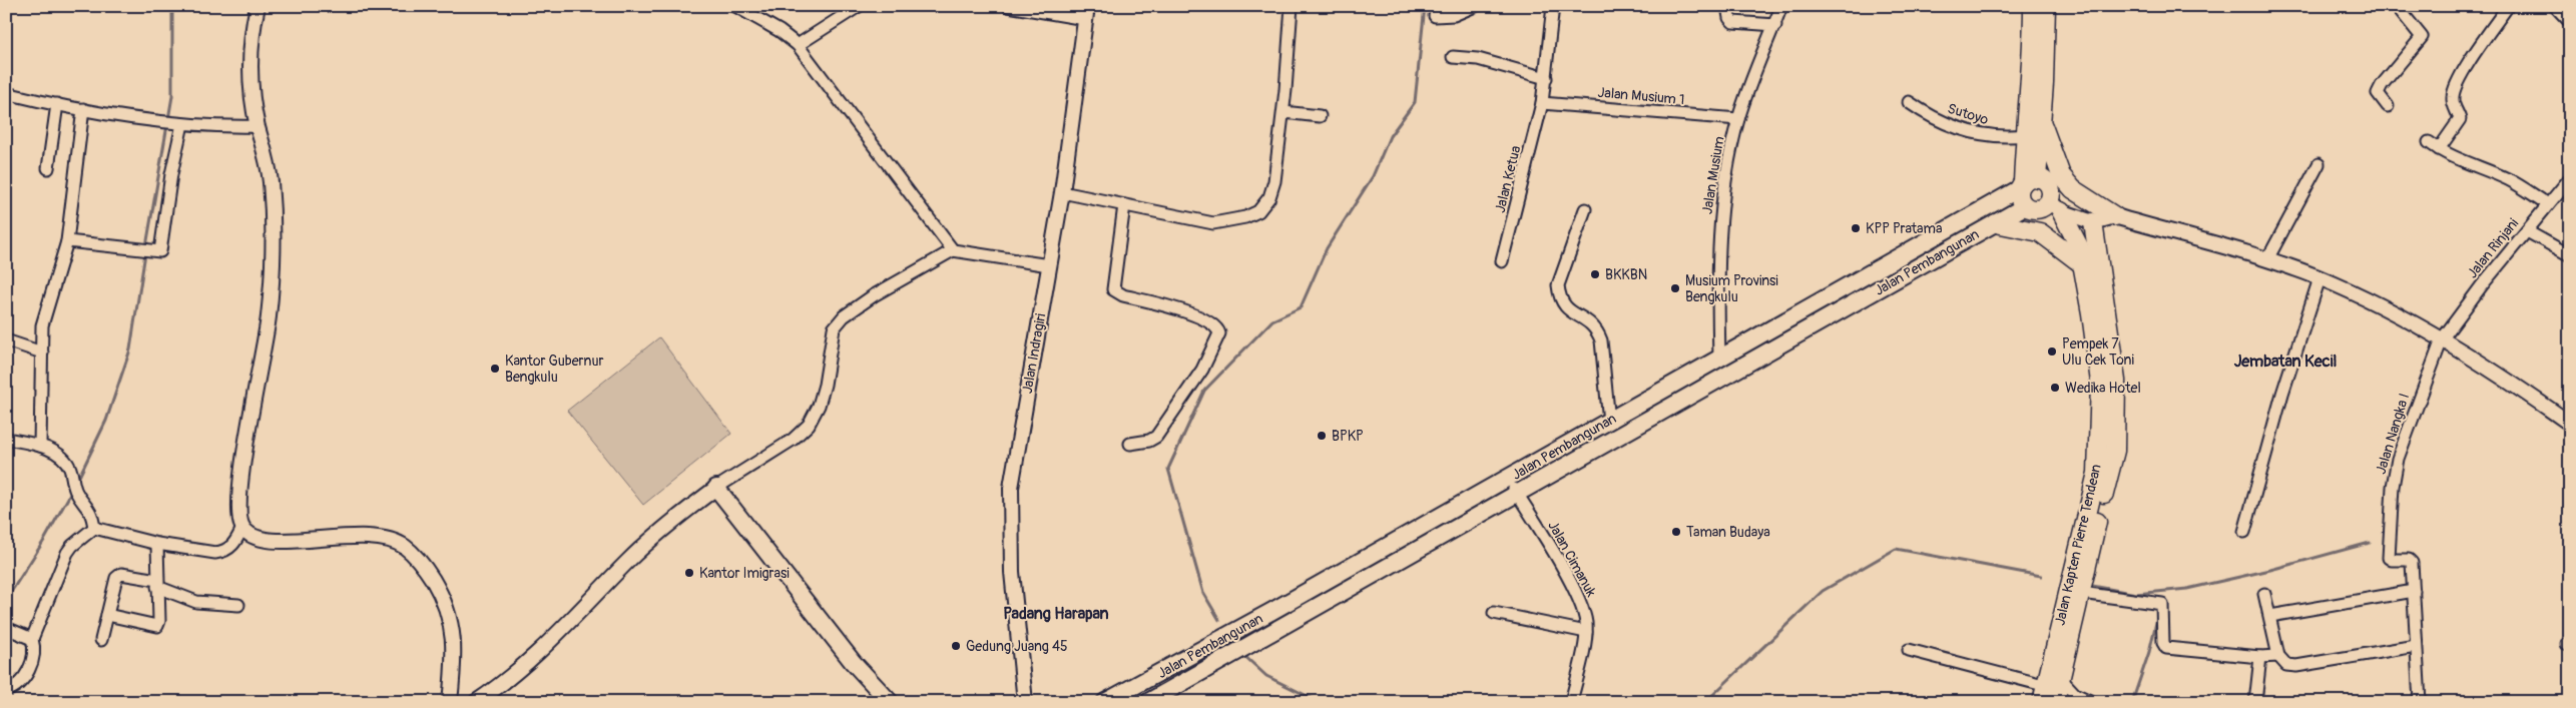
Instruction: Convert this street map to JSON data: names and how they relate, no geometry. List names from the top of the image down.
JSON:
{
  "streets": {
    "main road": ["Jalan Pembangunan", "Jalan Kapten Pierre Tendean"],
    "street": [
      "Jalan Musium 1",
      "Sutoyo",
      "Jalan Musium",
      "Jalan Ketua",
      "Jalan Rinjani",
      "Jalan Indragiri",
      "Jalan Nangka I",
      "Jalan Cimanuk"
    ]
  },
  "crossings": [
    ["Jalan Musium 1", "Jalan Musium"],
    ["Jalan Musium 1", "Jalan Ketua"],
    ["Jalan Musium", "Jalan Pembangunan"],
    ["Jalan Rinjani", "Jalan Nangka I"],
    ["Jalan Pembangunan", "Jalan Kapten Pierre Tendean"],
    ["Jalan Pembangunan", "Jalan Cimanuk"]
  ],
  "districts": ["Jembatan Kecil", "Padang Harapan"],
  "places": [
    "KPP Pratama",
    "BKKBN",
    "Musium Provinsi Bengkulu",
    "Pempek 7 Ulu Cek Toni",
    "Kantor Gubernur Bengkulu",
    "Wedika Hotel",
    "BPKP",
    "Taman Budaya",
    "Kantor Imigrasi",
    "Gedung Juang 45"
  ]
}
